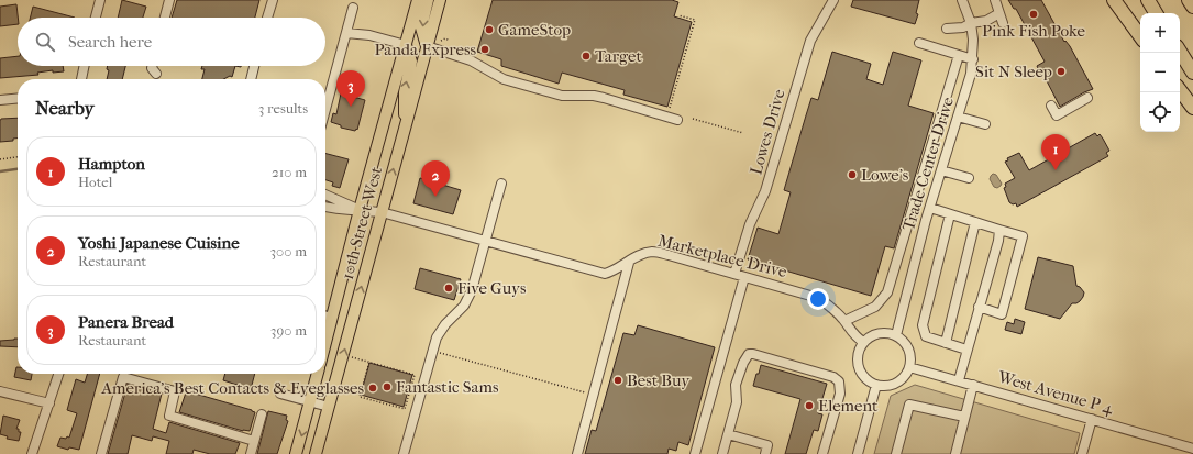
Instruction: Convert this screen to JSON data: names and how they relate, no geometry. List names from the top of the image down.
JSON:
{
  "streets": {
    "main road": ["10th Street West"],
    "street": [
      "Lowes Drive",
      "Trade Center Drive",
      "Marketplace Drive",
      "West Avenue P 4"
    ]
  },
  "crossings": [
    ["Lowes Drive", "Marketplace Drive"],
    ["Trade Center Drive", "Marketplace Drive"],
    ["Trade Center Drive", "West Avenue P 4"],
    ["10th Street West", "Marketplace Drive"],
    ["Marketplace Drive", "West Avenue P 4"]
  ],
  "places": [
    "Pink Fish Poke",
    "GameStop",
    "Panda Express",
    "Target",
    "Sit N Sleep",
    "Lowe's",
    "Five Guys",
    "Best Buy",
    "Fantastic Sams",
    "America's Best Contacts & Eyeglasses",
    "Element"
  ],
  "page": {
    "map_buttons": ["+", "−"],
    "search": "Search here",
    "pins": ["3", "1", "2"],
    "heading": ["Nearby", "3 results"],
    "list": [
      {
        "mark": "1",
        "name": "Hampton",
        "note": "Hotel",
        "value": "210 m"
      },
      {
        "mark": "2",
        "name": "Yoshi Japanese Cuisine",
        "note": "Restaurant",
        "value": "300 m"
      },
      {
        "mark": "3",
        "name": "Panera Bread",
        "note": "Restaurant",
        "value": "390 m"
      }
    ]
  }
}
